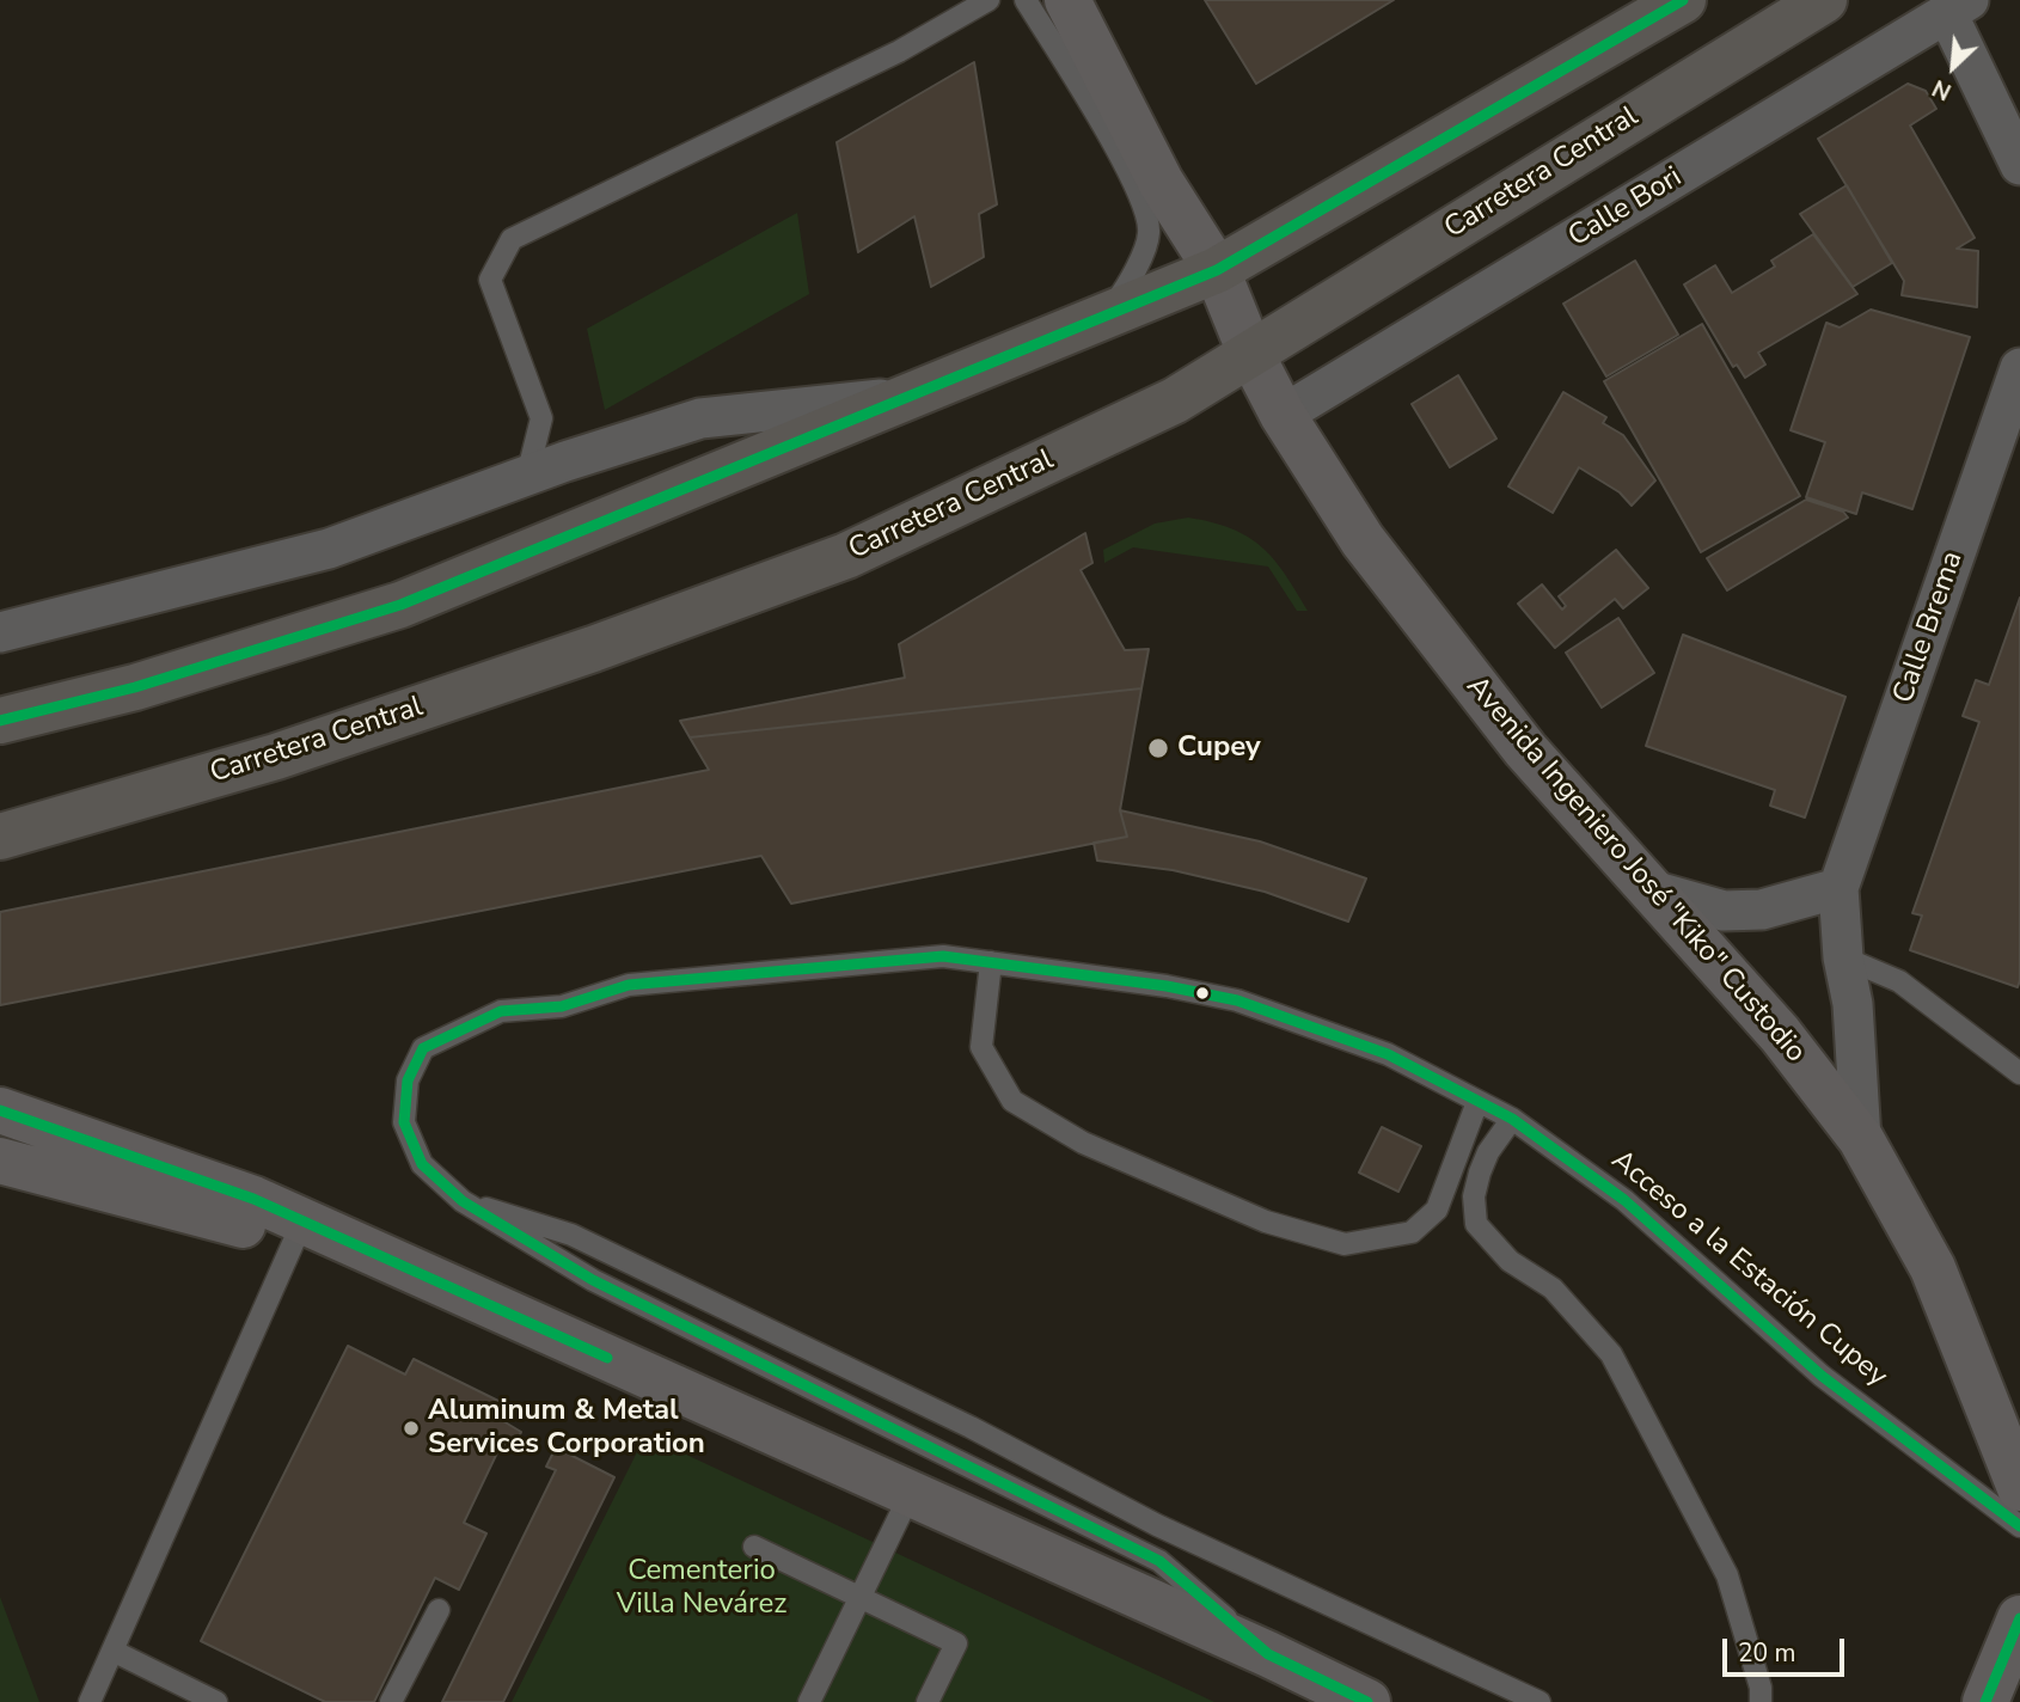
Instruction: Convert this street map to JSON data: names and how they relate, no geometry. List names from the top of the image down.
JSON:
{
  "streets": {
    "highway": ["Carretera Central"],
    "main road": ["Avenida Ingeniero José \"Kiko\" Custodio"],
    "street": ["Calle Bori", "Calle Brema"],
    "lane": ["Acceso a la Estación Cupey"]
  },
  "crossings": [
    ["Carretera Central", "Avenida Ingeniero José \"Kiko\" Custodio"],
    ["Calle Bori", "Avenida Ingeniero José \"Kiko\" Custodio"]
  ],
  "parks": ["Cementerio Villa Nevárez"],
  "places": ["Cupey", "Aluminum & Metal Services Corporation"],
  "scale_bar": "20 m",
  "north": "bottom left"
}
